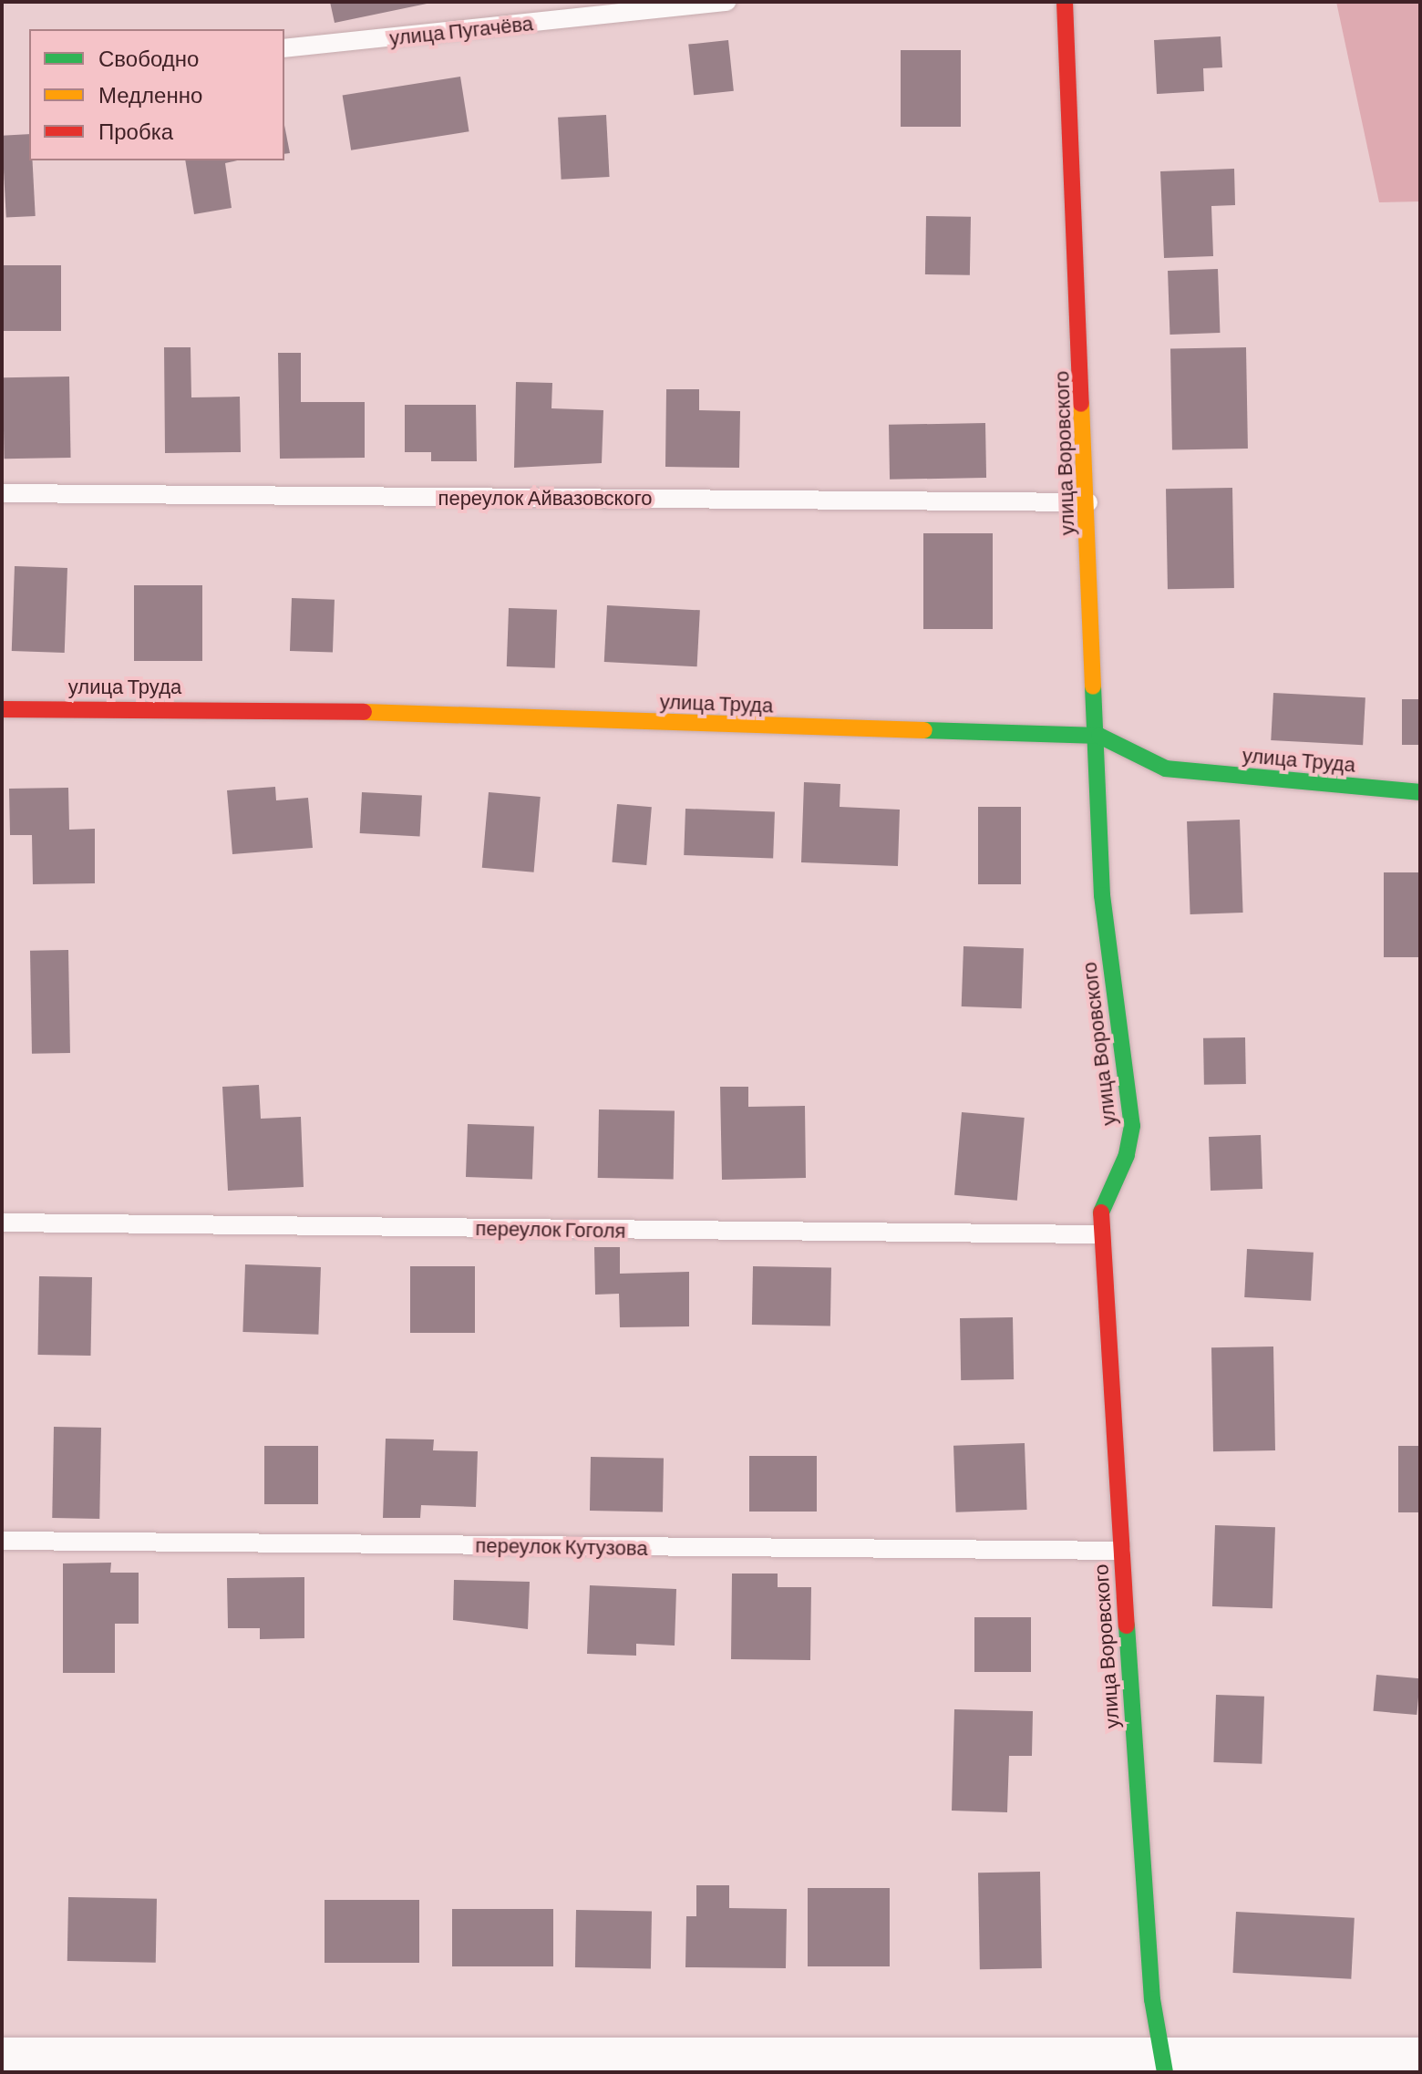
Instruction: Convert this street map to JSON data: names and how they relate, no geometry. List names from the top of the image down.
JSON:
{
  "streets": {
    "street": ["улица Воровского", "улица Труда"],
    "lane": [
      "улица Пугачёва",
      "переулок Айвазовского",
      "переулок Гоголя",
      "переулок Кутузова"
    ]
  },
  "crossings": [
    ["улица Воровского", "переулок Айвазовского"],
    ["улица Воровского", "улица Труда"],
    ["улица Воровского", "переулок Гоголя"],
    ["улица Воровского", "переулок Кутузова"]
  ],
  "legend": ["Свободно", "Медленно", "Пробка"]
}
